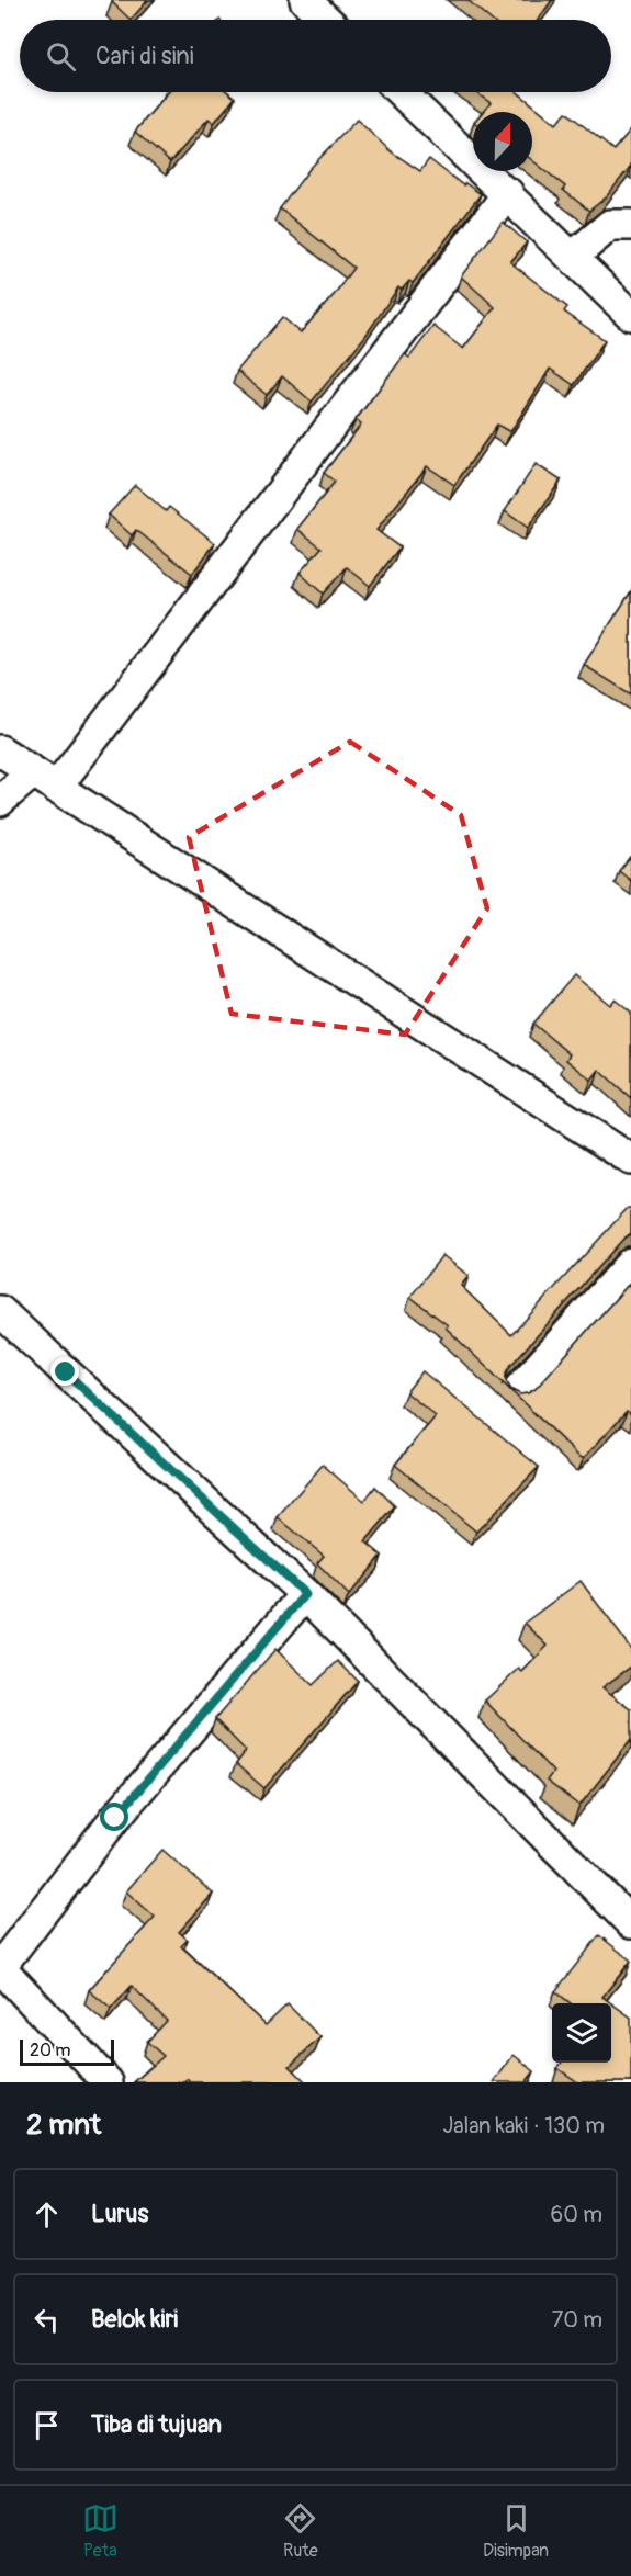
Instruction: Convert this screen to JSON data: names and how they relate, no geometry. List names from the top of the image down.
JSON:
{
  "scale_bar": "20 m",
  "north": "top",
  "page": {
    "search": "Cari di sini",
    "scale": "20 m",
    "heading": ["2 mnt", "Jalan kaki · 130 m"],
    "list": [
      ["Lurus", "60 m"],
      ["Belok kiri", "70 m"],
      "Tiba di tujuan"
    ],
    "nav": ["Peta", "Rute", "Disimpan"]
  }
}
